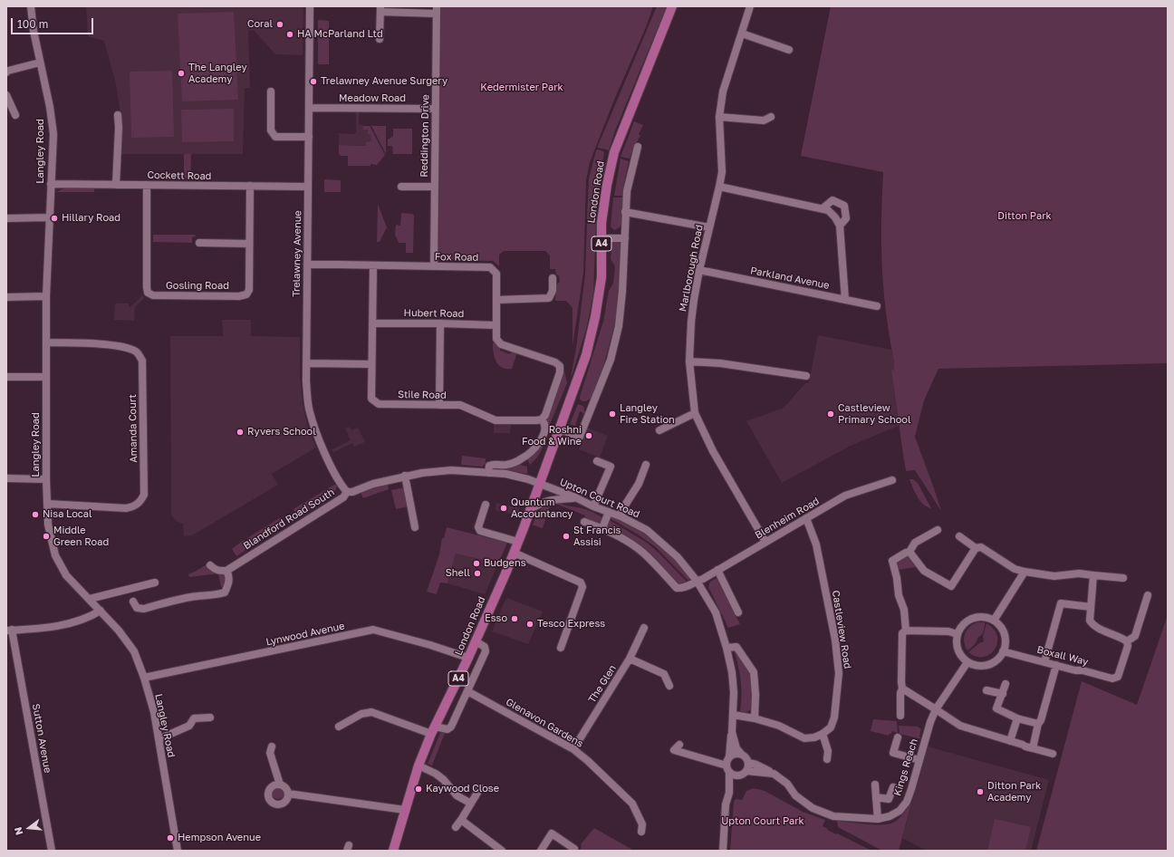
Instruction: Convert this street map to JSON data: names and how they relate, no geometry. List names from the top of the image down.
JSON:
{
  "streets": {
    "main road": ["London Road", "A4"],
    "street": [
      "Meadow Road",
      "Reddington Drive",
      "Langley Road",
      "Cockett Road",
      "Trelawney Avenue",
      "Fox Road",
      "Marlborough Road",
      "Parkland Avenue",
      "Gosling Road",
      "Hubert Road",
      "Stile Road",
      "Amanda Court",
      "Upton Court Road",
      "Blenheim Road",
      "Blandford Road South",
      "Castleview Road",
      "Lynwood Avenue",
      "Boxall Way",
      "The Glen",
      "Glenavon Gardens",
      "Sutton Avenue",
      "Kings Reach"
    ]
  },
  "crossings": [
    ["Meadow Road", "Reddington Drive"],
    ["Meadow Road", "Trelawney Avenue"],
    ["Reddington Drive", "Fox Road"],
    ["Langley Road", "Cockett Road"],
    ["Langley Road", "Amanda Court"],
    ["Langley Road", "Lynwood Avenue"],
    ["Cockett Road", "Trelawney Avenue"],
    ["Cockett Road", "Gosling Road"],
    ["London Road", "Upton Court Road"],
    ["London Road", "Blandford Road South"],
    ["London Road", "Lynwood Avenue"],
    ["Trelawney Avenue", "Fox Road"],
    ["Trelawney Avenue", "Blandford Road South"],
    ["Fox Road", "Hubert Road"],
    ["Fox Road", "Stile Road"],
    ["Marlborough Road", "Parkland Avenue"],
    ["Marlborough Road", "Blenheim Road"],
    ["Hubert Road", "Stile Road"],
    ["Upton Court Road", "Blenheim Road"],
    ["Upton Court Road", "Blandford Road South"],
    ["Upton Court Road", "Kings Reach"],
    ["Blenheim Road", "Castleview Road"],
    ["Boxall Way", "Kings Reach"],
    ["The Glen", "Glenavon Gardens"]
  ],
  "parks": ["Kedermister Park", "Ditton Park", "Upton Court Park"],
  "places": [
    "Coral",
    "HA McParland Ltd",
    "The Langley Academy",
    "Trelawney Avenue Surgery",
    "Hillary Road",
    "Langley Fire Station",
    "Castleview Primary School",
    "Ryvers School",
    "Roshni Food & Wine",
    "Quantum Accountancy",
    "Nisa Local",
    "Middle Green Road",
    "St Francis Assisi",
    "Budgens",
    "Shell",
    "Esso",
    "Tesco Express",
    "Kaywood Close",
    "Ditton Park Academy",
    "Hempson Avenue"
  ],
  "scale_bar": "100 m",
  "north": "left"
}
